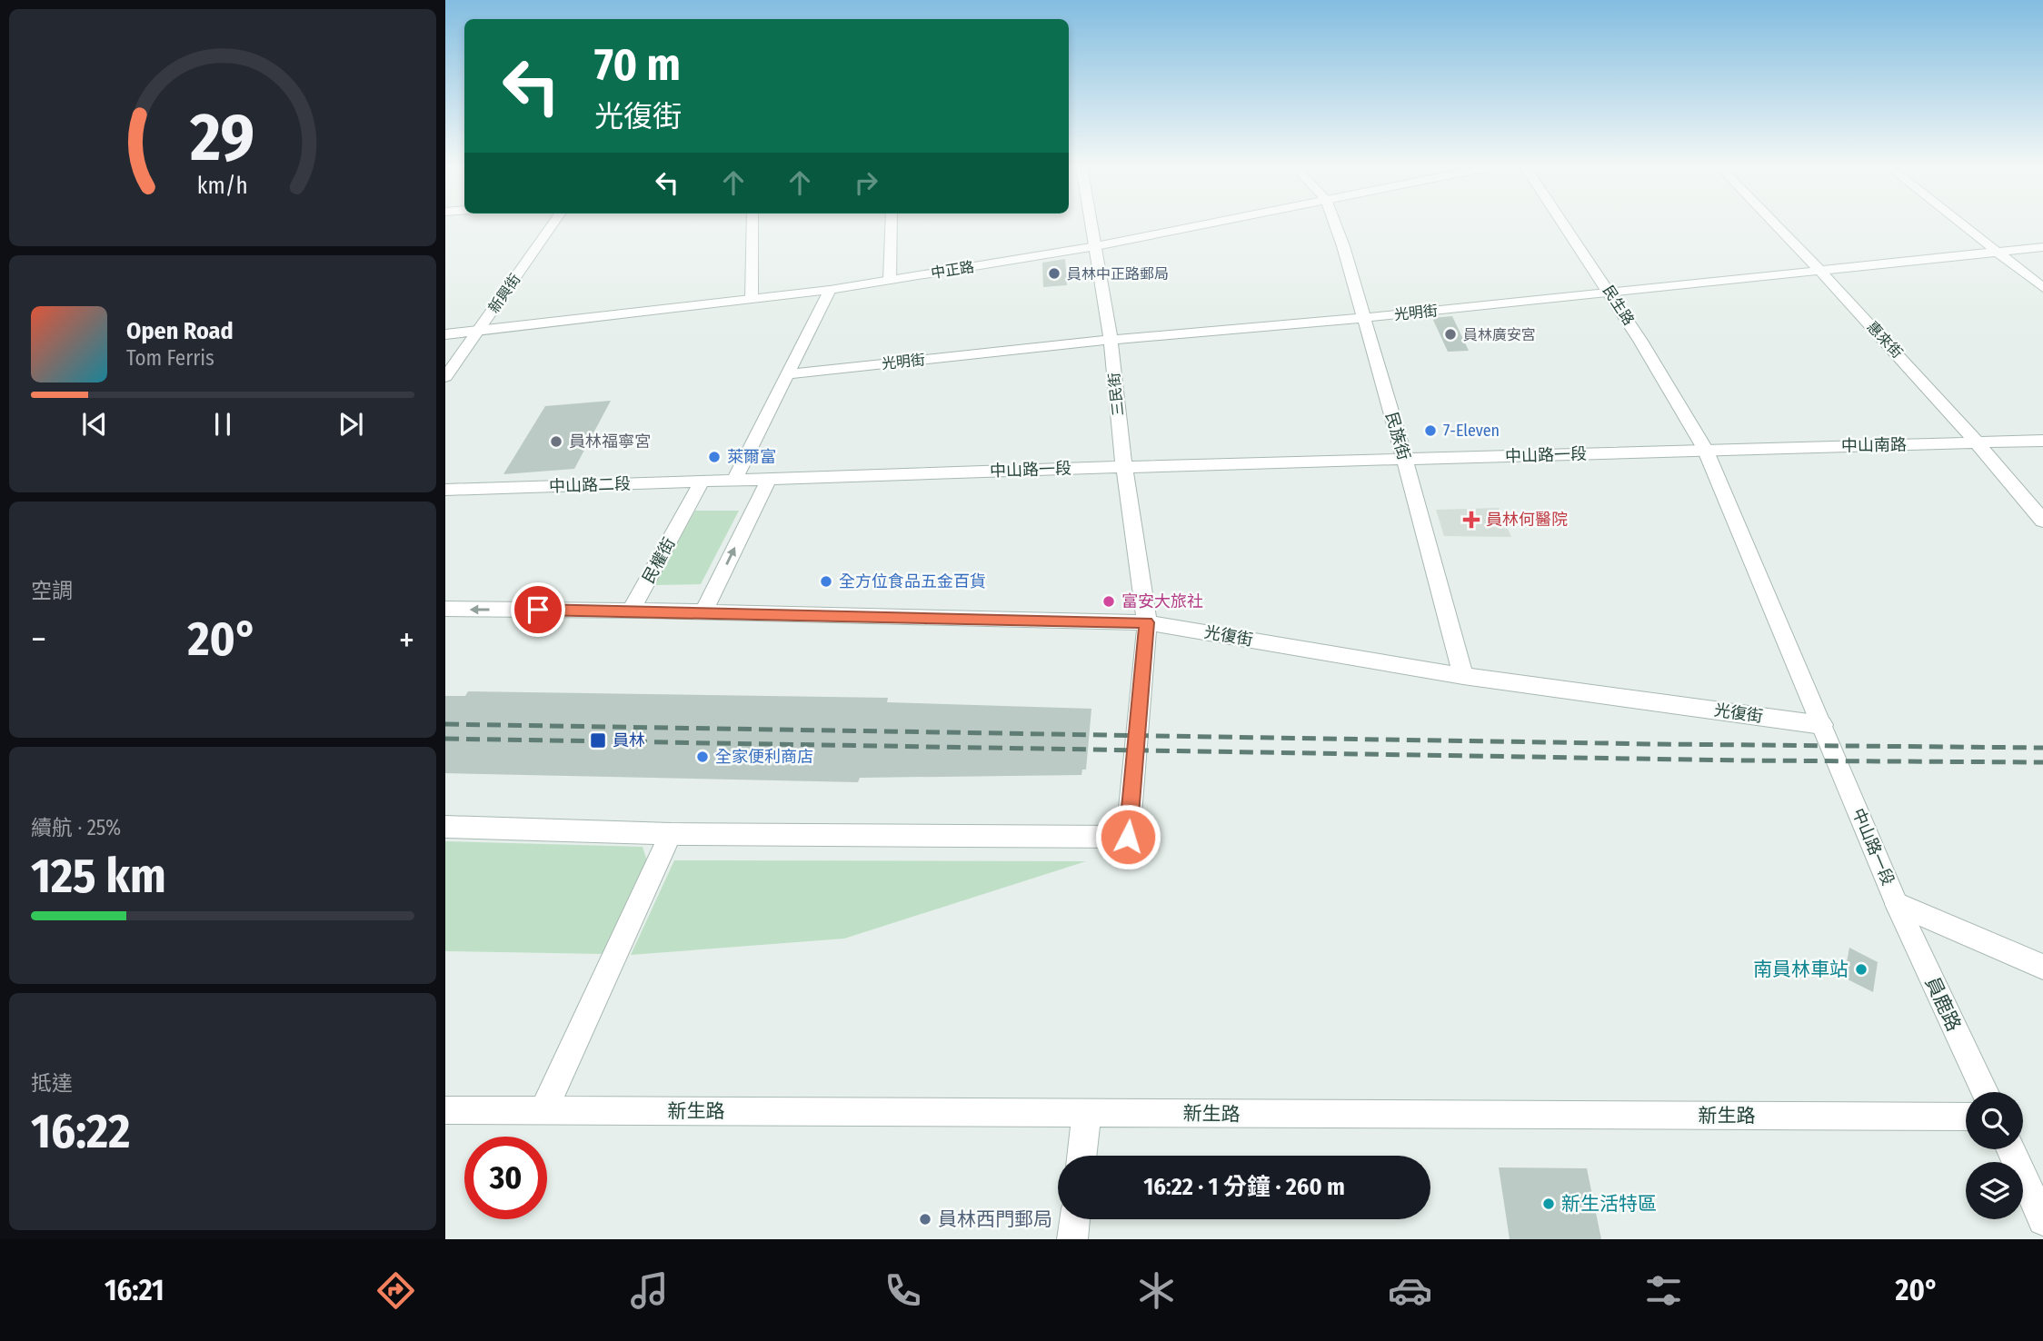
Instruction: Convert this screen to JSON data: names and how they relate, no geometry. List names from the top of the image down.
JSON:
{
  "streets": {
    "street": [
      "中正路",
      "新興街",
      "民生路",
      "光明街",
      "惠來街",
      "三民街",
      "民族街",
      "中山南路",
      "中山路一段",
      "中山路二段",
      "民權街",
      "光復街",
      "員鹿路",
      "新生路"
    ]
  },
  "crossings": [
    ["中正路", "新興街"],
    ["中正路", "三民街"],
    ["民生路", "光明街"],
    ["民生路", "中山南路"],
    ["民生路", "中山路一段"],
    ["光明街", "惠來街"],
    ["光明街", "三民街"],
    ["光明街", "民族街"],
    ["惠來街", "中山南路"],
    ["三民街", "中山路一段"],
    ["三民街", "光復街"],
    ["民族街", "中山路一段"],
    ["民族街", "光復街"],
    ["中山南路", "中山路一段"],
    ["中山路一段", "中山路二段"],
    ["中山路一段", "光復街"],
    ["中山路一段", "員鹿路"],
    ["中山路二段", "民權街"],
    ["民權街", "光復街"]
  ],
  "places": {
    "other": [
      "員林中正路郵局",
      "員林廣安宮",
      "7-Eleven",
      "員林福寧宮",
      "萊爾富",
      "全方位食品五金百貨",
      "富安大旅社",
      "全家便利商店",
      "南員林車站",
      "新生活特區",
      "員林西門郵局"
    ],
    "health": ["員林何醫院"],
    "transit": ["員林"]
  },
  "page": {
    "turn": ["70 m", "光復街"],
    "song": ["Open Road", "Tom Ferris"],
    "tile": [
      "空調",
      ["續航 · 25%", "125 km"],
      ["抵達", "16:22"]
    ],
    "heat": ["−", "20°", "+"],
    "limit": "30",
    "trip": "16:22 · 1 分鐘 · 260 m",
    "tabs": ["16:21", "20°"],
    "gauge": ["29", "km/h"]
  }
}
